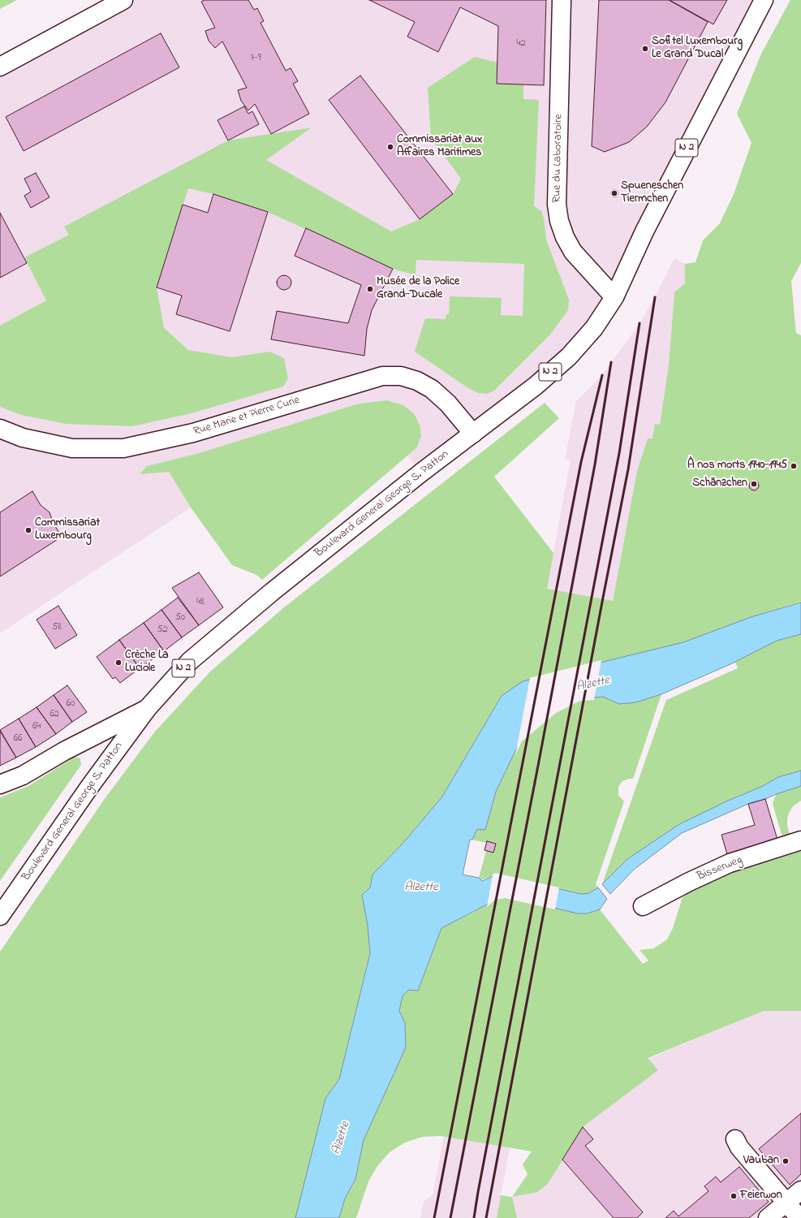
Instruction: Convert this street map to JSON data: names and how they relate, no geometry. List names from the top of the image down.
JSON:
{
  "streets": {
    "main road": [
      "N 2",
      "Rue du Laboratoire",
      "Rue Marie et Pierre Curie",
      "Boulevard General George S. Patton",
      "Bisserweg"
    ]
  },
  "crossings": [
    ["N 2", "Rue du Laboratoire"],
    ["N 2", "Boulevard General George S. Patton"],
    ["Rue du Laboratoire", "Boulevard General George S. Patton"],
    ["Rue Marie et Pierre Curie", "Boulevard General George S. Patton"]
  ],
  "water": ["Alzette"],
  "places": [
    "Sofitel Luxembourg Le Grand Ducal",
    "Commissariat aux Affaires Maritimes",
    "Spueneschen Tiermchen",
    "Musée de la Police Grand-Ducale",
    "À nos morts 1940-1945",
    "Schänzchen",
    "Commissariat Luxembourg",
    "Crèche La Luciole",
    "Vauban",
    "Feierwon"
  ],
  "house_numbers": [
    "42",
    "7-9",
    "48",
    "50",
    "58",
    "52",
    "60",
    "62",
    "64",
    "66"
  ]
}
